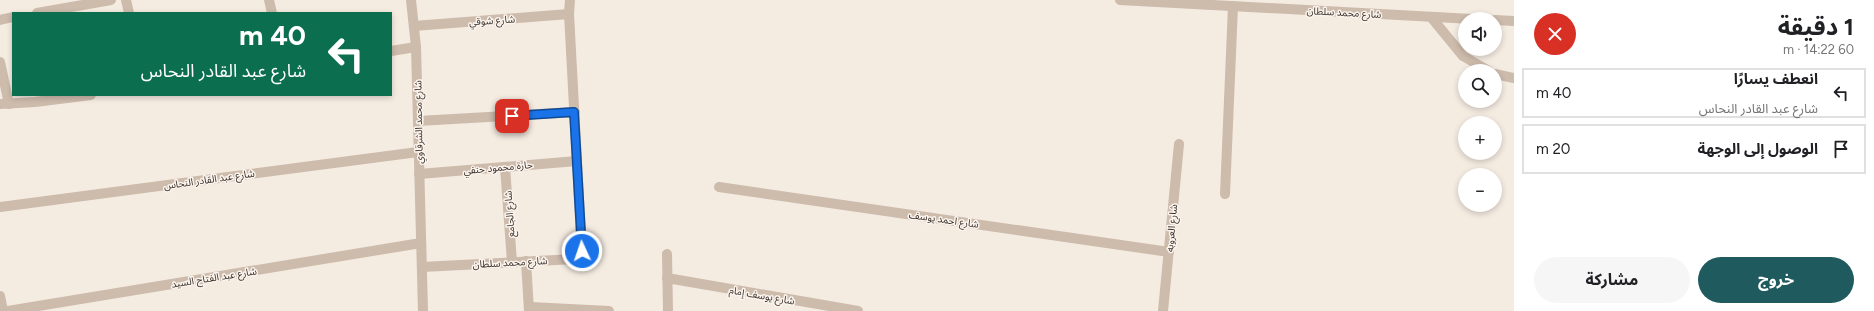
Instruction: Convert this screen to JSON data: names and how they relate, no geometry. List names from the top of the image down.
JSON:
{
  "streets": {
    "street": [
      "شارع محمد سلطان",
      "شارع شوقي",
      "شارع محمد الشرقاوي",
      "حارة محمود حنفي",
      "شارع عبد القادر النحاس",
      "شارع الجامع",
      "شارع احمد يوسف",
      "شارع العروبه",
      "شارع عبد الفتاح السيد",
      "شارع يوسف إمام"
    ]
  },
  "crossings": [
    ["شارع محمد سلطان", "شارع شوقي"],
    ["شارع محمد سلطان", "شارع محمد الشرقاوي"],
    ["شارع محمد سلطان", "حارة محمود حنفي"],
    ["شارع محمد سلطان", "شارع الجامع"],
    ["شارع شوقي", "شارع محمد الشرقاوي"],
    ["شارع محمد الشرقاوي", "حارة محمود حنفي"],
    ["شارع محمد الشرقاوي", "شارع عبد القادر النحاس"],
    ["شارع محمد الشرقاوي", "شارع عبد الفتاح السيد"],
    ["حارة محمود حنفي", "شارع الجامع"],
    ["شارع احمد يوسف", "شارع العروبه"]
  ],
  "page": {
    "heading": ["1 دقيقة", "60 m · 14:22"],
    "map_buttons": ["+", "−"],
    "turn": ["40 m", "شارع عبد القادر النحاس"],
    "list": [
      {
        "name": "انعطف يسارًا",
        "note": "شارع عبد القادر النحاس",
        "value": "40 m"
      },
      {
        "name": "الوصول إلى الوجهة",
        "value": "20 m"
      }
    ],
    "buttons": ["خروج", "مشاركة"]
  }
}
